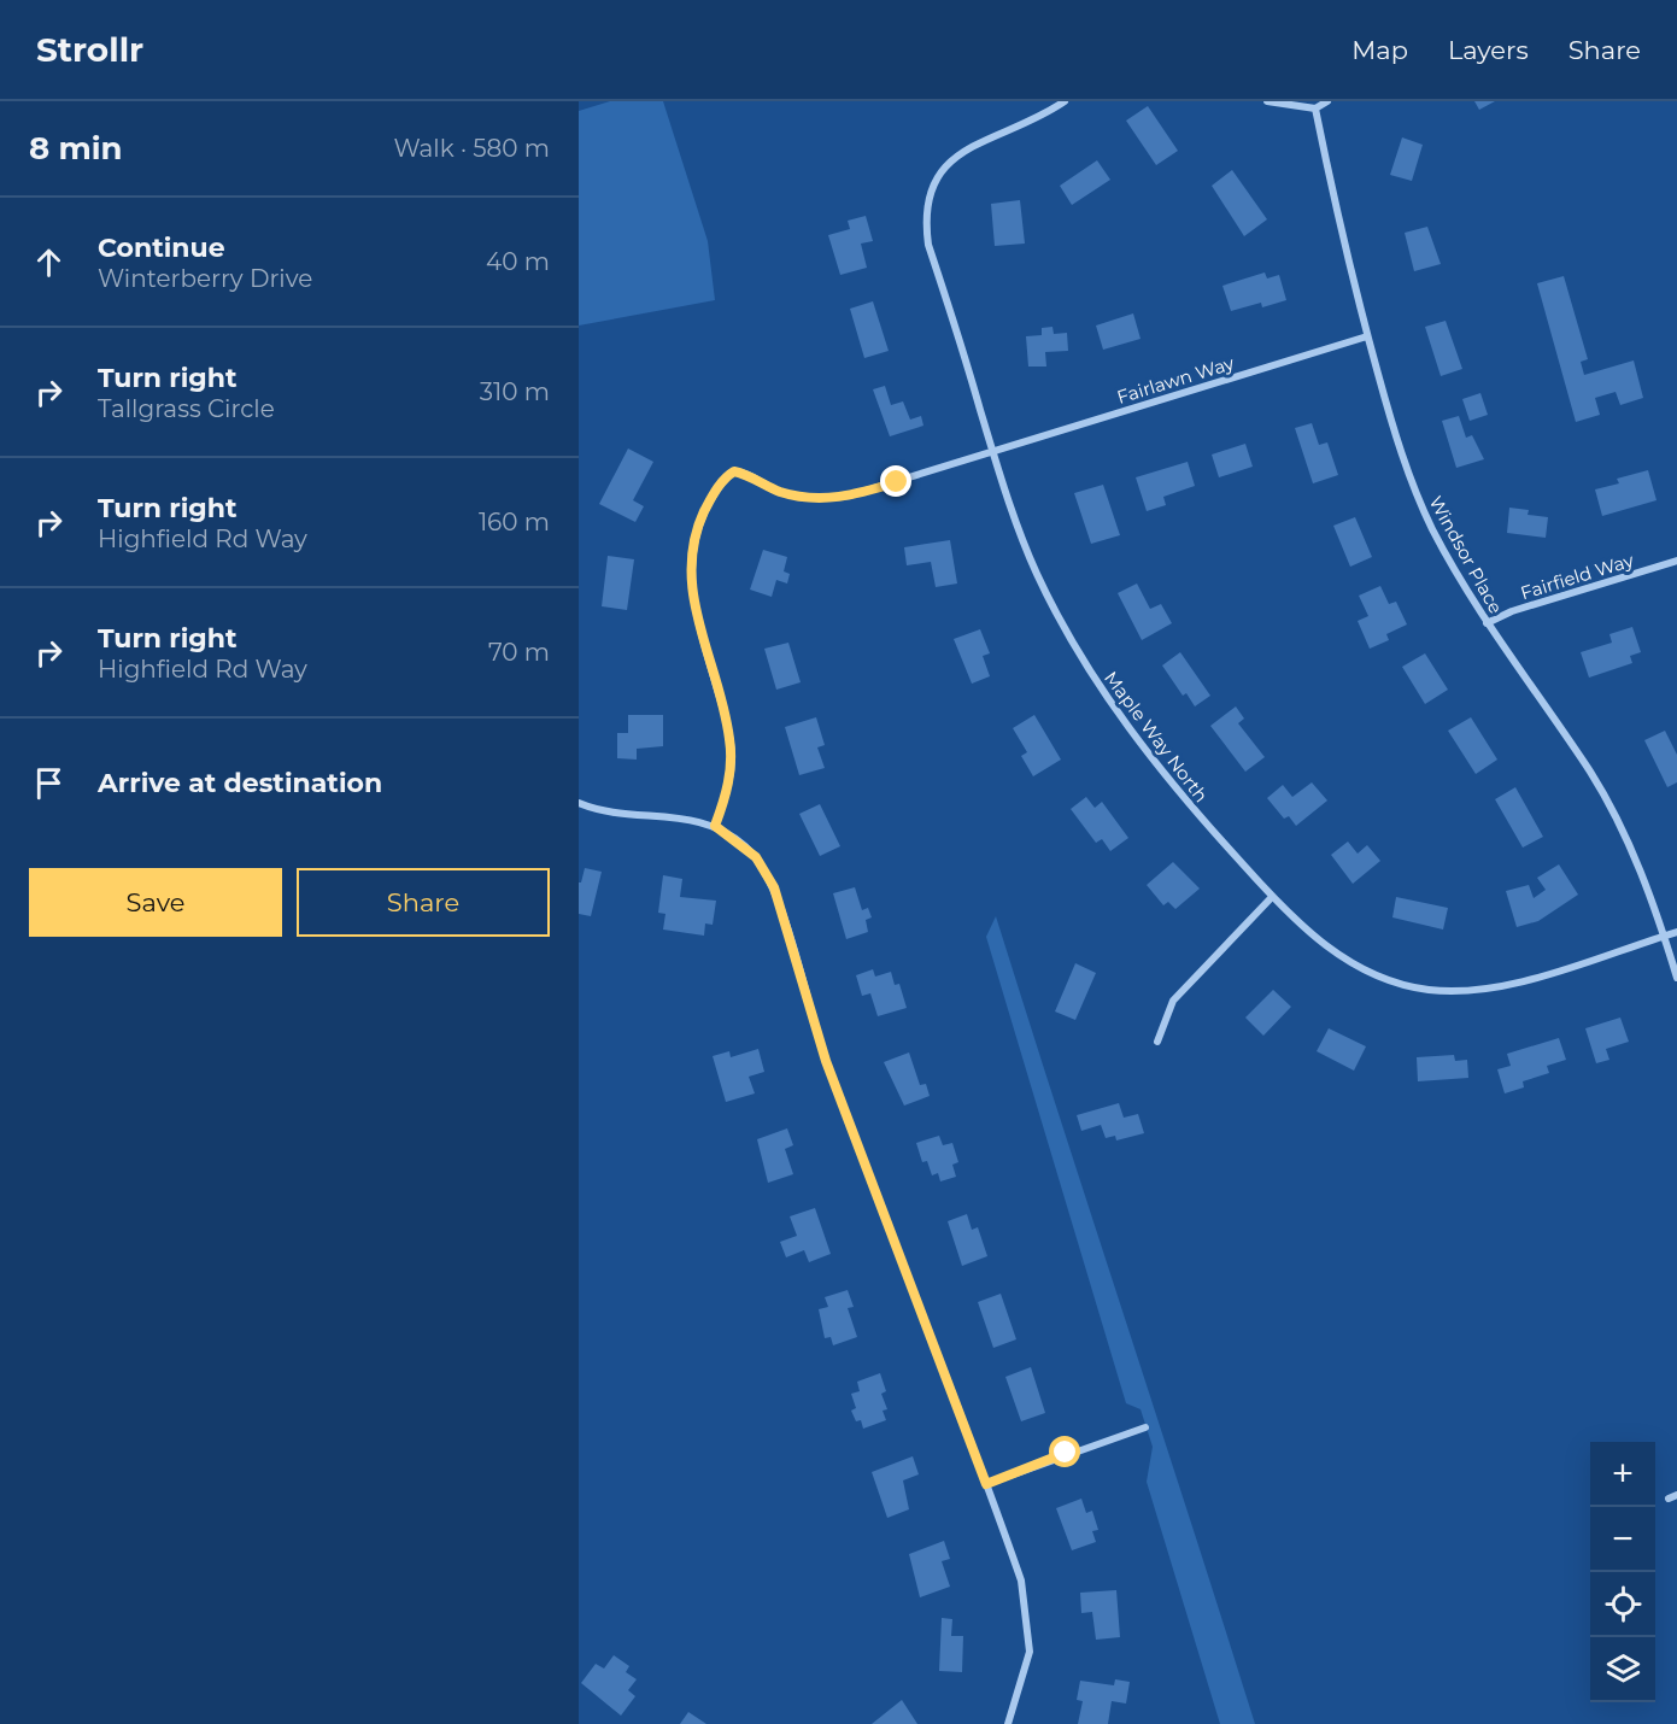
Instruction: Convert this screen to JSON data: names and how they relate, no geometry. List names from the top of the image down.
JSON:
{
  "streets": {
    "street": [
      "Fairlawn Way",
      "Windsor Place",
      "Fairfield Way",
      "Maple Way North"
    ]
  },
  "crossings": [
    ["Fairlawn Way", "Windsor Place"],
    ["Fairlawn Way", "Maple Way North"],
    ["Windsor Place", "Fairfield Way"],
    ["Windsor Place", "Maple Way North"]
  ],
  "page": {
    "header": "Strollr",
    "nav": ["Map", "Layers", "Share"],
    "heading": ["8 min", "Walk · 580 m"],
    "list": [
      ["Continue", "Winterberry Drive", "40 m"],
      ["Turn right", "Tallgrass Circle", "310 m"],
      ["Turn right", "Highfield Rd Way", "160 m"],
      ["Turn right", "Highfield Rd Way", "70 m"],
      "Arrive at destination"
    ],
    "buttons": ["Save", "Share"],
    "map_buttons": ["+", "−"]
  }
}
